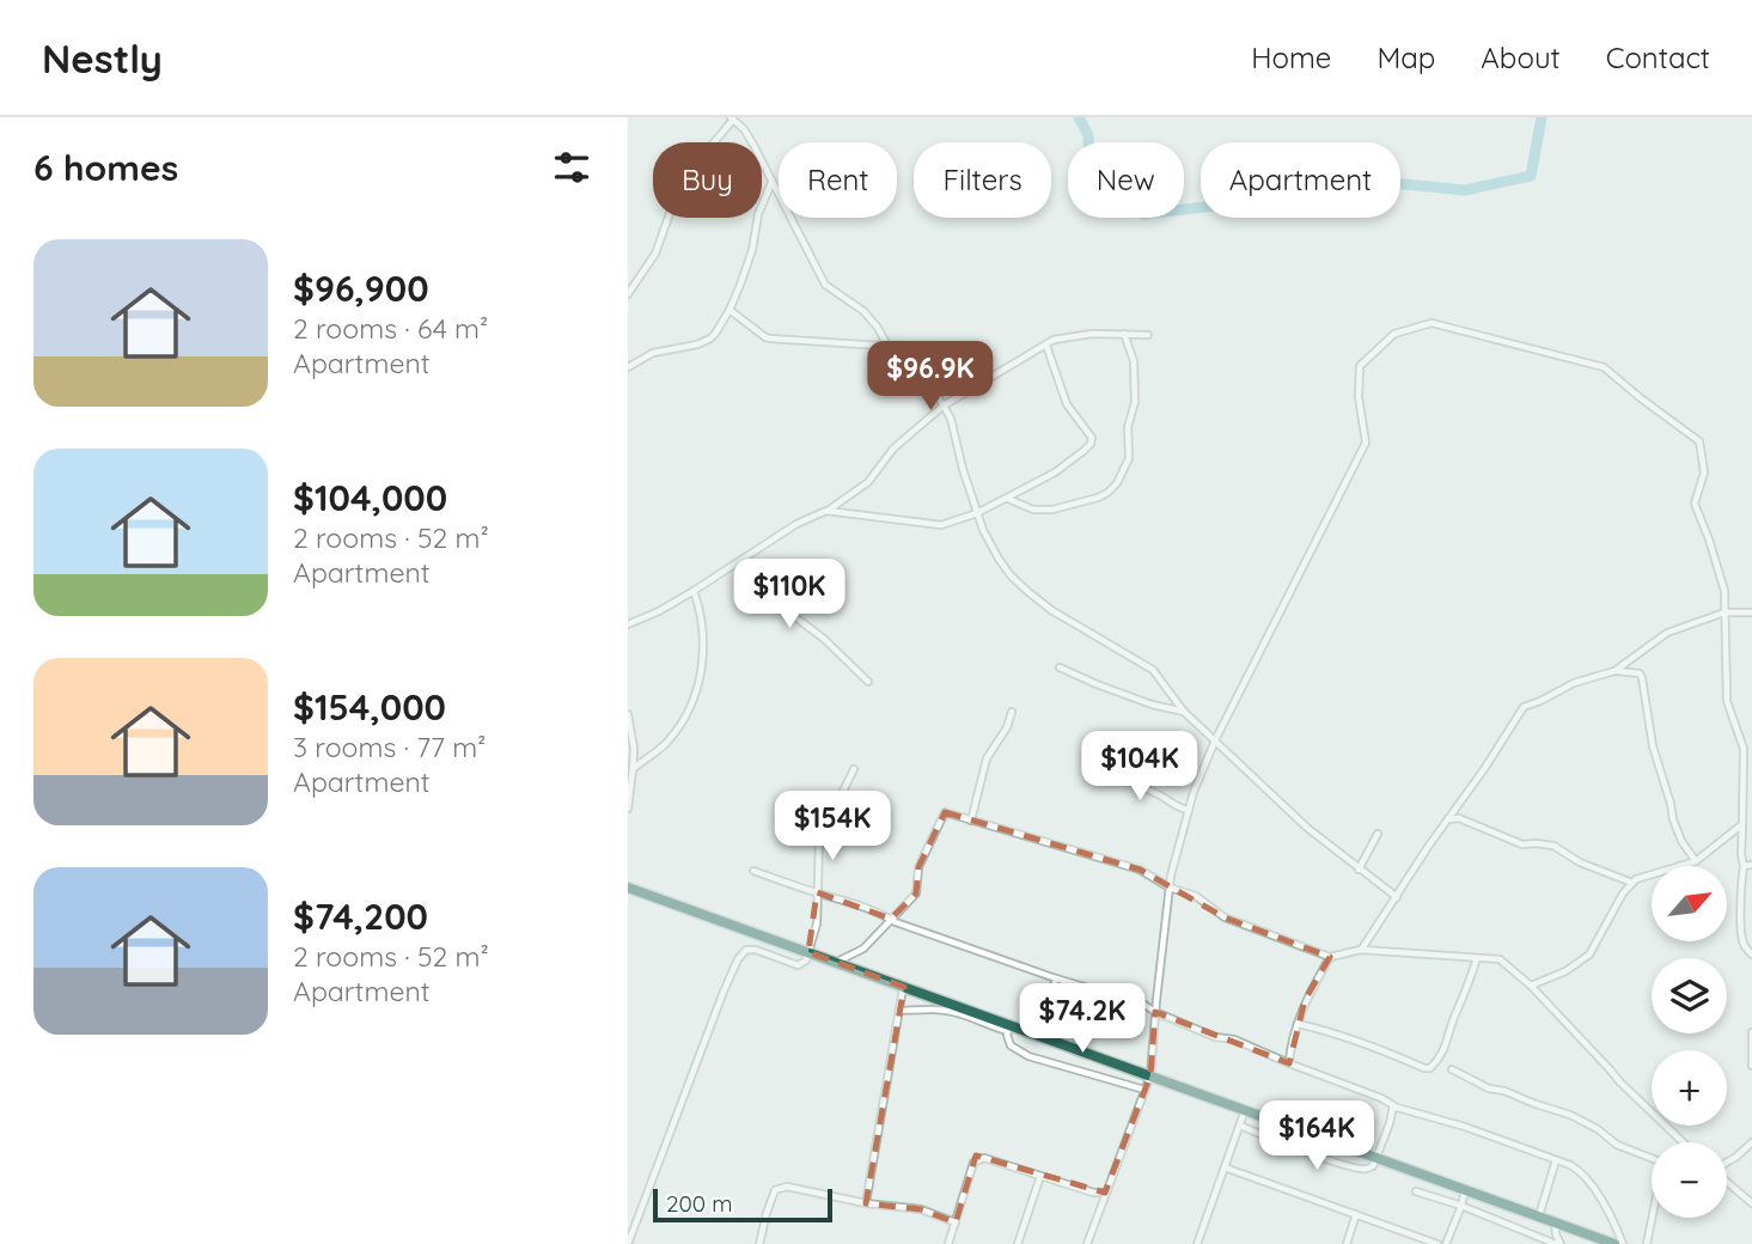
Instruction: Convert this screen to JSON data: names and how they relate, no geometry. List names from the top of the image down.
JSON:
{
  "scale_bar": "200 m",
  "north": "top right",
  "page": {
    "header": "Nestly",
    "nav": [
      "Home",
      "Map",
      "About",
      "Contact"
    ],
    "heading": "6 homes",
    "chip": [
      "Buy",
      "Rent",
      "Filters",
      "New",
      "Apartment"
    ],
    "list": [
      {
        "name": "$96,900",
        "note": "2 rooms · 64 m² · Apartment"
      },
      {
        "name": "$104,000",
        "note": "2 rooms · 52 m² · Apartment"
      },
      {
        "name": "$154,000",
        "note": "3 rooms · 77 m² · Apartment"
      },
      {
        "name": "$74,200",
        "note": "2 rooms · 52 m² · Apartment"
      }
    ],
    "price": [
      "$96.9K",
      "$110K",
      "$104K",
      "$154K",
      "$74.2K",
      "$164K"
    ],
    "map_buttons": ["+", "−"],
    "scale": "200 m"
  }
}
